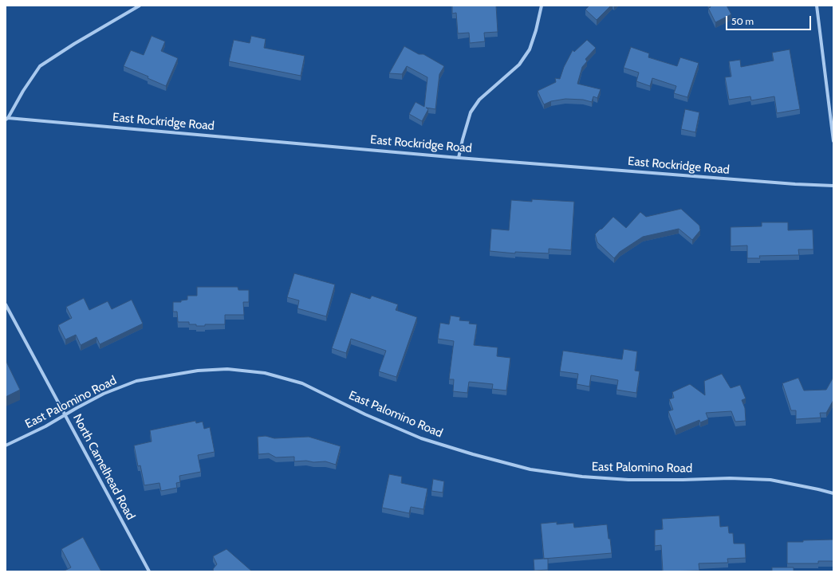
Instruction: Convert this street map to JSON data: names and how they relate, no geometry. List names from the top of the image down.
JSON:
{
  "streets": {
    "street": ["East Rockridge Road", "East Palomino Road", "North Camelhead Road"]
  },
  "crossings": [
    ["East Palomino Road", "North Camelhead Road"]
  ],
  "scale_bar": "50 m"
}
